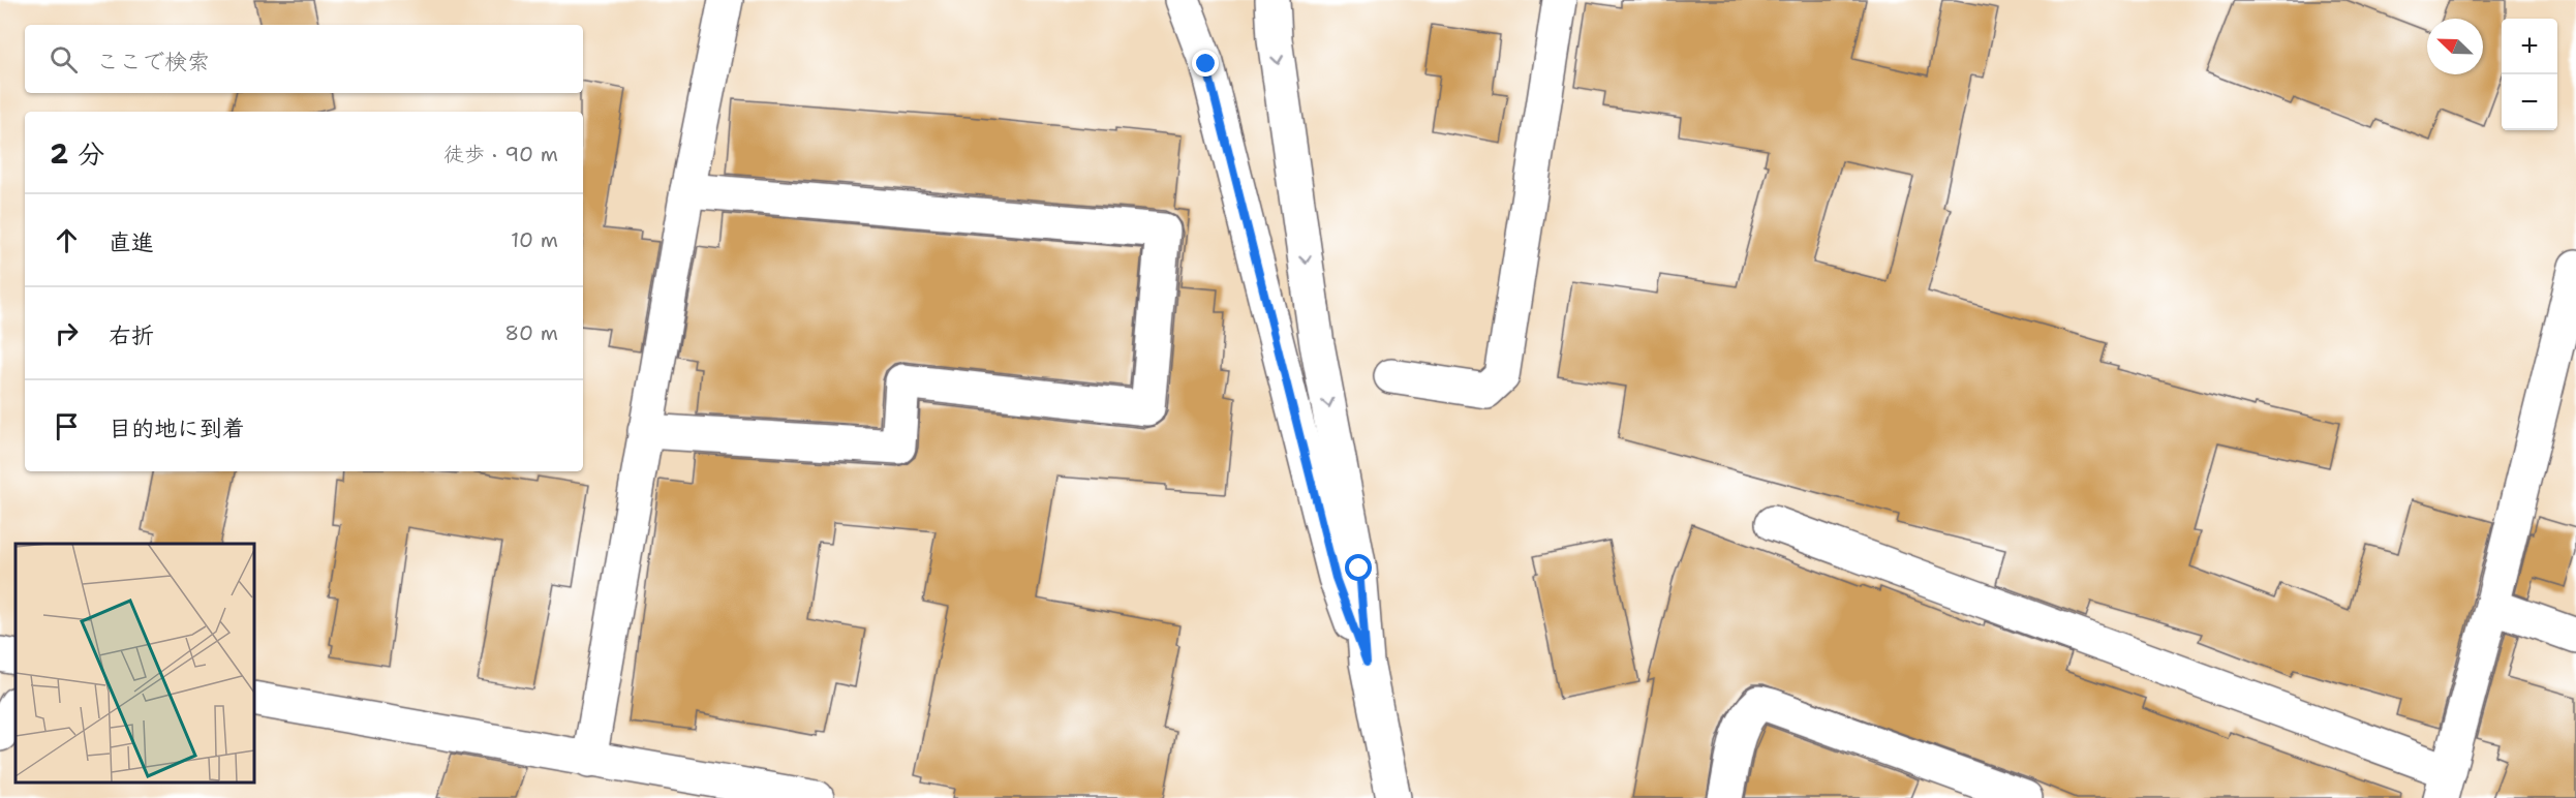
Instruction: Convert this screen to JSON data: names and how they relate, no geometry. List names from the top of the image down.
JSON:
{
  "north": "top left",
  "page": {
    "map_buttons": ["+", "−"],
    "search": "ここで検索",
    "heading": ["2 分", "徒歩 · 90 m"],
    "list": [
      ["直進", "10 m"],
      ["右折", "80 m"],
      "目的地に到着"
    ]
  }
}
